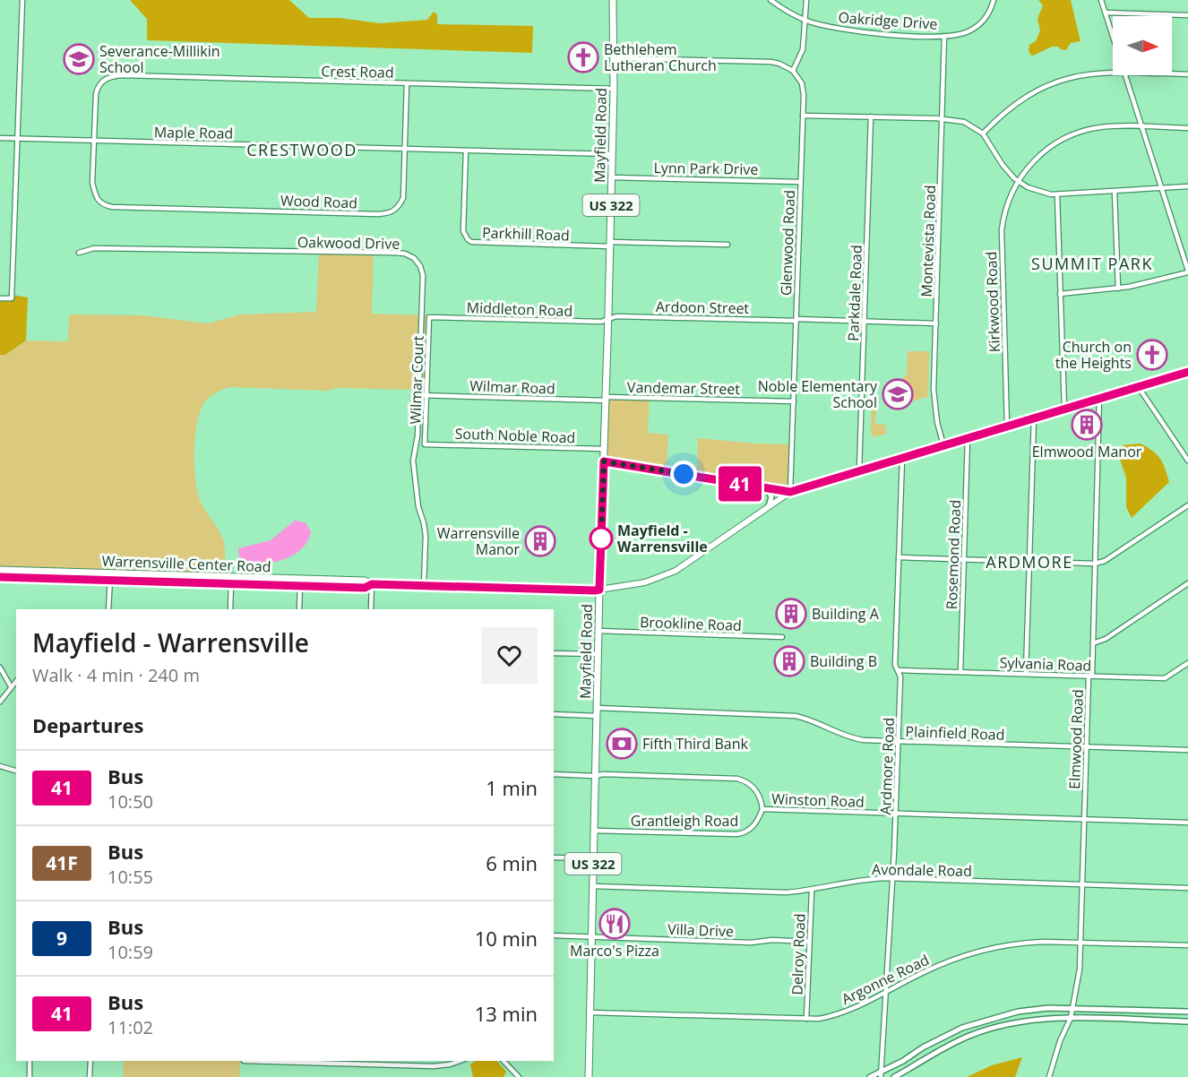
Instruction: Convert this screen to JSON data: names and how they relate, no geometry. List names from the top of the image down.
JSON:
{
  "streets": {
    "main road": ["Mayfield Road", "US 322", "Warrensville Center Road"],
    "street": [
      "Oakridge Drive",
      "Crest Road",
      "Maple Road",
      "Lynn Park Drive",
      "Wood Road",
      "Parkhill Road",
      "Montevista Road",
      "Oakwood Drive",
      "Glenwood Road",
      "Parkdale Road",
      "Kirkwood Road",
      "Ardoon Street",
      "Middleton Road",
      "Wilmar Court",
      "Wilmar Road",
      "Vandemar Street",
      "South Noble Road",
      "Rosemond Road",
      "Brookline Road",
      "Sylvania Road",
      "Plainfield Road",
      "Elmwood Road",
      "Ardmore Road",
      "Winston Road",
      "Grantleigh Road",
      "Avondale Road",
      "Villa Drive",
      "Delroy Road",
      "Argonne Road"
    ]
  },
  "crossings": [
    ["Oakridge Drive", "Montevista Road"],
    ["Crest Road", "Maple Road"],
    ["Crest Road", "Mayfield Road"],
    ["Crest Road", "Wood Road"],
    ["Maple Road", "Mayfield Road"],
    ["Maple Road", "Wood Road"],
    ["Maple Road", "Parkhill Road"],
    ["Mayfield Road", "Lynn Park Drive"],
    ["Mayfield Road", "Parkhill Road"],
    ["Mayfield Road", "Ardoon Street"],
    ["Mayfield Road", "Middleton Road"],
    ["Mayfield Road", "Wilmar Road"],
    ["Mayfield Road", "Vandemar Street"],
    ["Mayfield Road", "South Noble Road"],
    ["Mayfield Road", "Warrensville Center Road"],
    ["Mayfield Road", "Brookline Road"],
    ["Mayfield Road", "Plainfield Road"],
    ["Mayfield Road", "Winston Road"],
    ["Mayfield Road", "Grantleigh Road"],
    ["Mayfield Road", "Avondale Road"],
    ["Mayfield Road", "Villa Drive"],
    ["Mayfield Road", "Argonne Road"],
    ["Lynn Park Drive", "Glenwood Road"],
    ["Montevista Road", "Ardoon Street"],
    ["Montevista Road", "Warrensville Center Road"],
    ["Oakwood Drive", "Wilmar Road"],
    ["Oakwood Drive", "Warrensville Center Road"],
    ["Glenwood Road", "Ardoon Street"],
    ["Glenwood Road", "Vandemar Street"],
    ["Glenwood Road", "Warrensville Center Road"],
    ["Parkdale Road", "Ardoon Street"],
    ["Parkdale Road", "Warrensville Center Road"],
    ["Kirkwood Road", "Warrensville Center Road"],
    ["Ardoon Street", "Middleton Road"],
    ["Middleton Road", "Wilmar Court"],
    ["Wilmar Court", "Wilmar Road"],
    ["Wilmar Court", "South Noble Road"],
    ["Wilmar Road", "Vandemar Street"],
    ["Rosemond Road", "Warrensville Center Road"],
    ["Rosemond Road", "Sylvania Road"],
    ["Warrensville Center Road", "Elmwood Road"],
    ["Warrensville Center Road", "Ardmore Road"],
    ["Sylvania Road", "Elmwood Road"],
    ["Sylvania Road", "Ardmore Road"],
    ["Plainfield Road", "Elmwood Road"],
    ["Plainfield Road", "Ardmore Road"],
    ["Elmwood Road", "Winston Road"],
    ["Elmwood Road", "Avondale Road"],
    ["Elmwood Road", "Argonne Road"],
    ["Ardmore Road", "Winston Road"],
    ["Ardmore Road", "Avondale Road"],
    ["Ardmore Road", "Argonne Road"],
    ["Winston Road", "Grantleigh Road"],
    ["Avondale Road", "Delroy Road"],
    ["Villa Drive", "Delroy Road"],
    ["Delroy Road", "Argonne Road"]
  ],
  "districts": ["CRESTWOOD", "SUMMIT PARK", "ARDMORE"],
  "places": {
    "church": ["Bethlehem Lutheran Church", "Church on the Heights"],
    "school or university": ["Severance-Millikin School", "Noble Elementary School"],
    "building": [
      "Elmwood Manor",
      "Warrensville Manor",
      "Building A",
      "Building B"
    ],
    "other": ["Mayfield - Warrensville"],
    "bank": ["Fifth Third Bank"],
    "restaurant": ["Marco's Pizza"]
  },
  "lines": ["bus line 41"],
  "north": "right",
  "page": {
    "on_map": "41",
    "heading": [
      ["Mayfield - Warrensville", "Walk · 4 min · 240 m"],
      "Departures"
    ],
    "list": [
      {
        "mark": "41",
        "name": "Bus",
        "note": "10:50",
        "value": "1 min"
      },
      {
        "mark": "41F",
        "name": "Bus",
        "note": "10:55",
        "value": "6 min"
      },
      {
        "mark": "9",
        "name": "Bus",
        "note": "10:59",
        "value": "10 min"
      },
      {
        "mark": "41",
        "name": "Bus",
        "note": "11:02",
        "value": "13 min"
      }
    ]
  }
}
